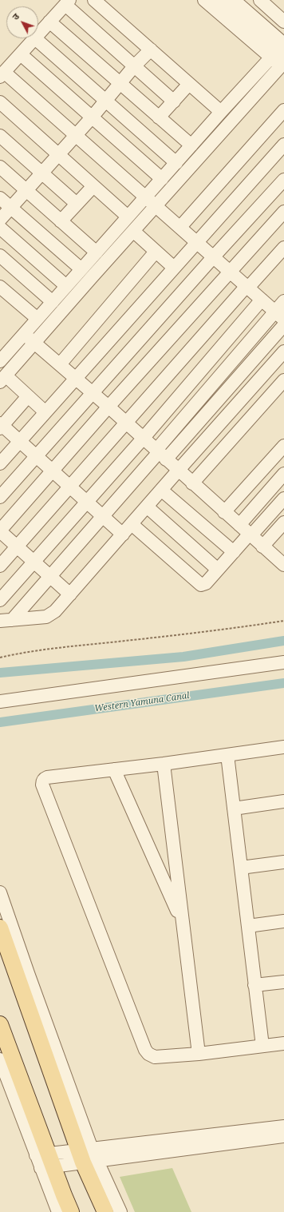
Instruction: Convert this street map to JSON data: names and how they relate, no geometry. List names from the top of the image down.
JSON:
{
  "water": ["Western Yamuna Canal"],
  "north": "top left"
}
